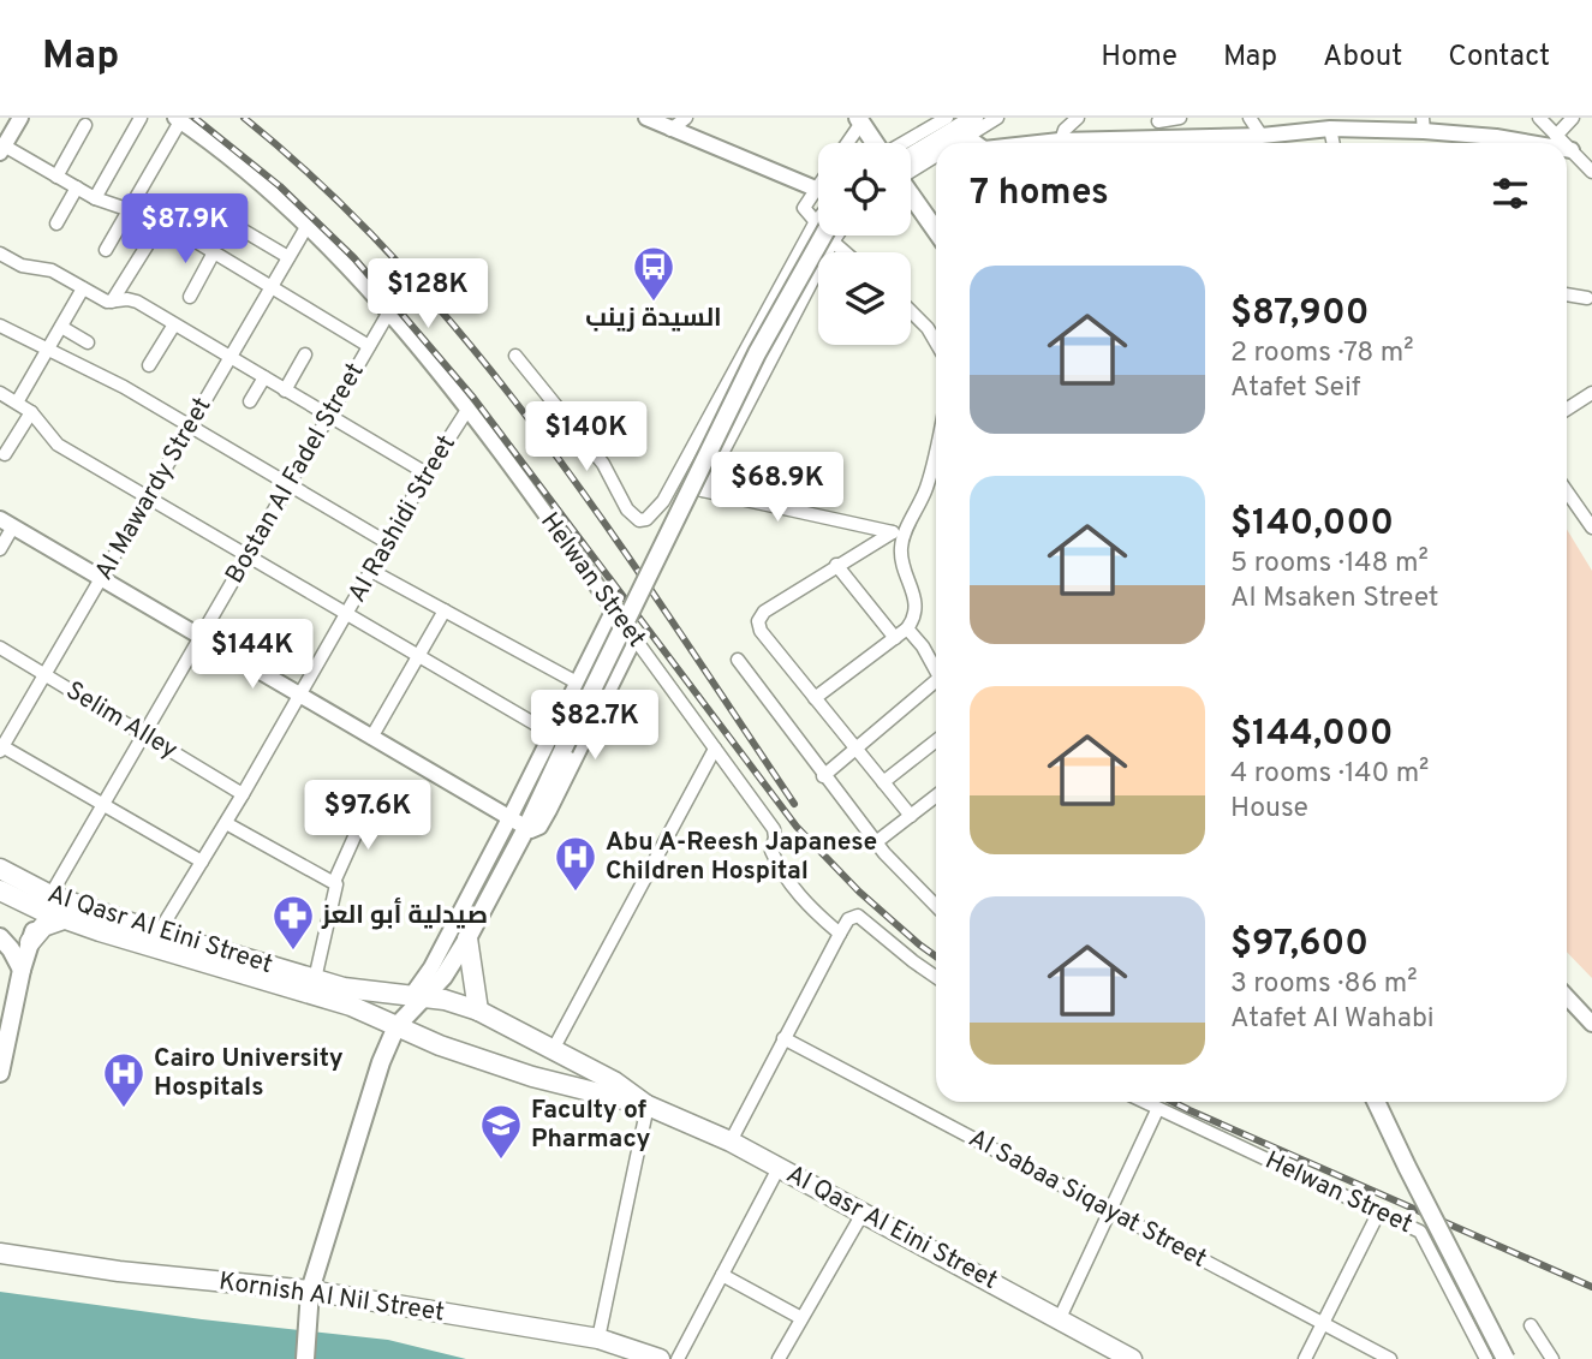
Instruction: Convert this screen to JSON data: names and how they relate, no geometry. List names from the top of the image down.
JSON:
{
  "streets": {
    "highway": ["Al Qasr Al Eini Street", "Kornish Al Nil Street"],
    "street": [
      "Bostan Al Fadel Street",
      "Al Mawardy Street",
      "Al Rashidi Street",
      "Helwan Street",
      "Selim Alley",
      "Al Sabaa Siqayat Street"
    ]
  },
  "crossings": [
    ["Bostan Al Fadel Street", "Helwan Street"],
    ["Bostan Al Fadel Street", "Selim Alley"],
    ["Bostan Al Fadel Street", "Al Qasr Al Eini Street"],
    ["Al Mawardy Street", "Helwan Street"],
    ["Al Mawardy Street", "Selim Alley"],
    ["Al Rashidi Street", "Helwan Street"],
    ["Al Rashidi Street", "Selim Alley"],
    ["Al Rashidi Street", "Al Qasr Al Eini Street"]
  ],
  "places": {
    "bus stop": ["السيدة زينب"],
    "hospital": ["Abu A-Reesh Japanese Children Hospital", "Cairo University Hospitals"],
    "pharmacy": ["صيدلية أبو العز"],
    "school or university": ["Faculty of Pharmacy"]
  },
  "page": {
    "header": "Map",
    "nav": [
      "Home",
      "Map",
      "About",
      "Contact"
    ],
    "heading": "7 homes",
    "price": [
      "$87.9K",
      "$128K",
      "$140K",
      "$68.9K",
      "$144K",
      "$82.7K",
      "$97.6K"
    ],
    "list": [
      {
        "name": "$87,900",
        "note": "2 rooms · 78 m² · Atafet Seif"
      },
      {
        "name": "$140,000",
        "note": "5 rooms · 148 m² · Al Msaken Street"
      },
      {
        "name": "$144,000",
        "note": "4 rooms · 140 m² · House"
      },
      {
        "name": "$97,600",
        "note": "3 rooms · 86 m² · Atafet Al Wahabi"
      }
    ]
  }
}
